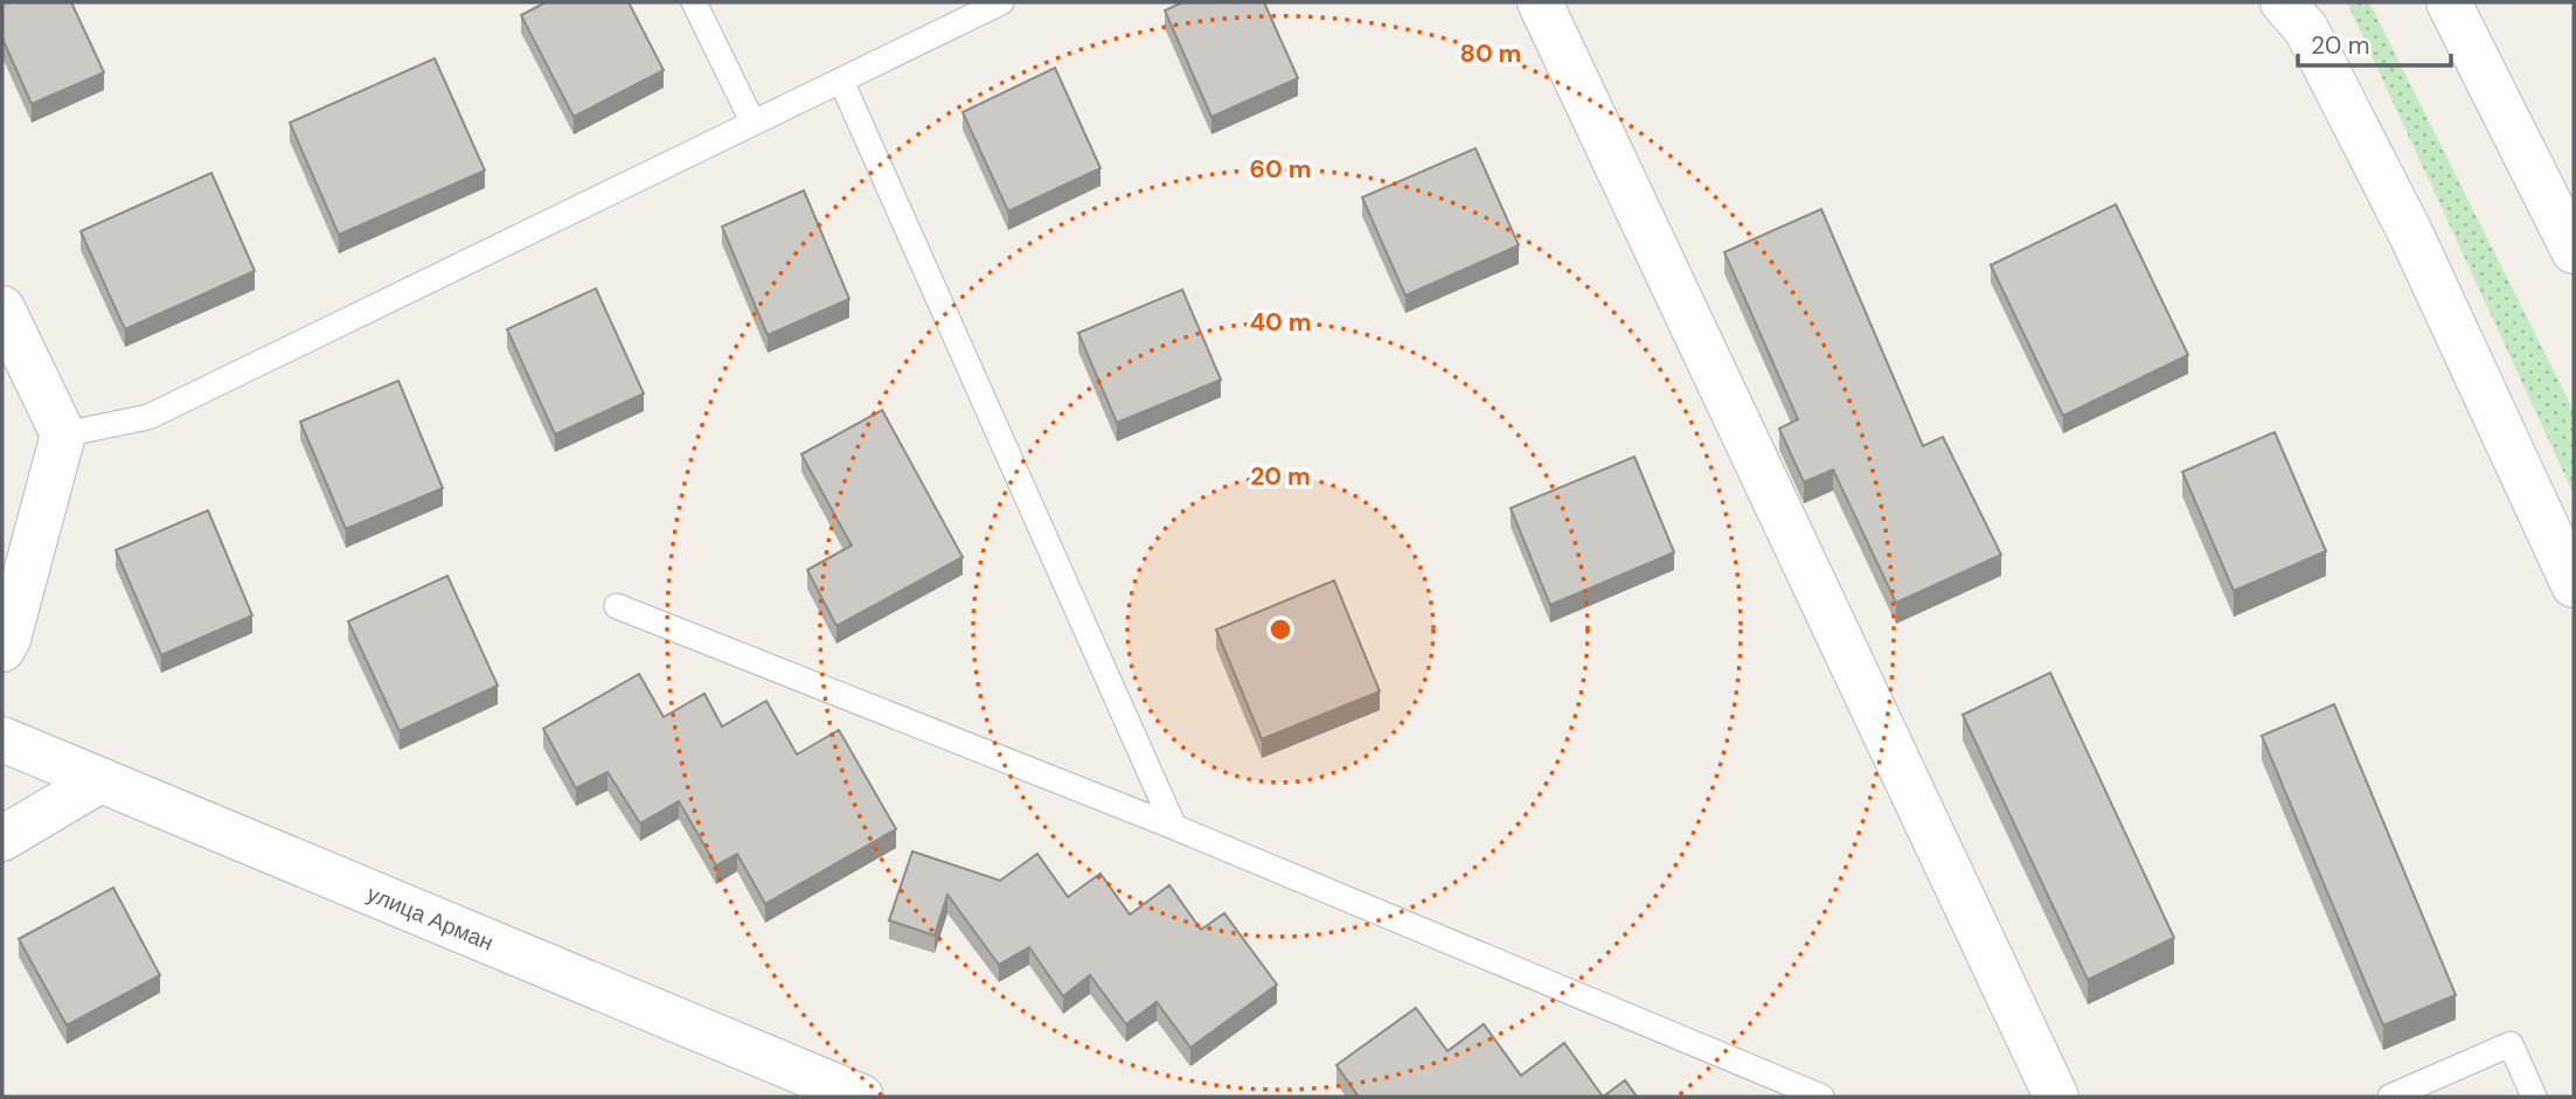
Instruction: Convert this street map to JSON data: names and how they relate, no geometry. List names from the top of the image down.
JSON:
{
  "streets": {
    "street": ["улица Арман"]
  },
  "scale_bar": "20 m",
  "rings": [
    "80 m",
    "60 m",
    "40 m",
    "20 m"
  ]
}
